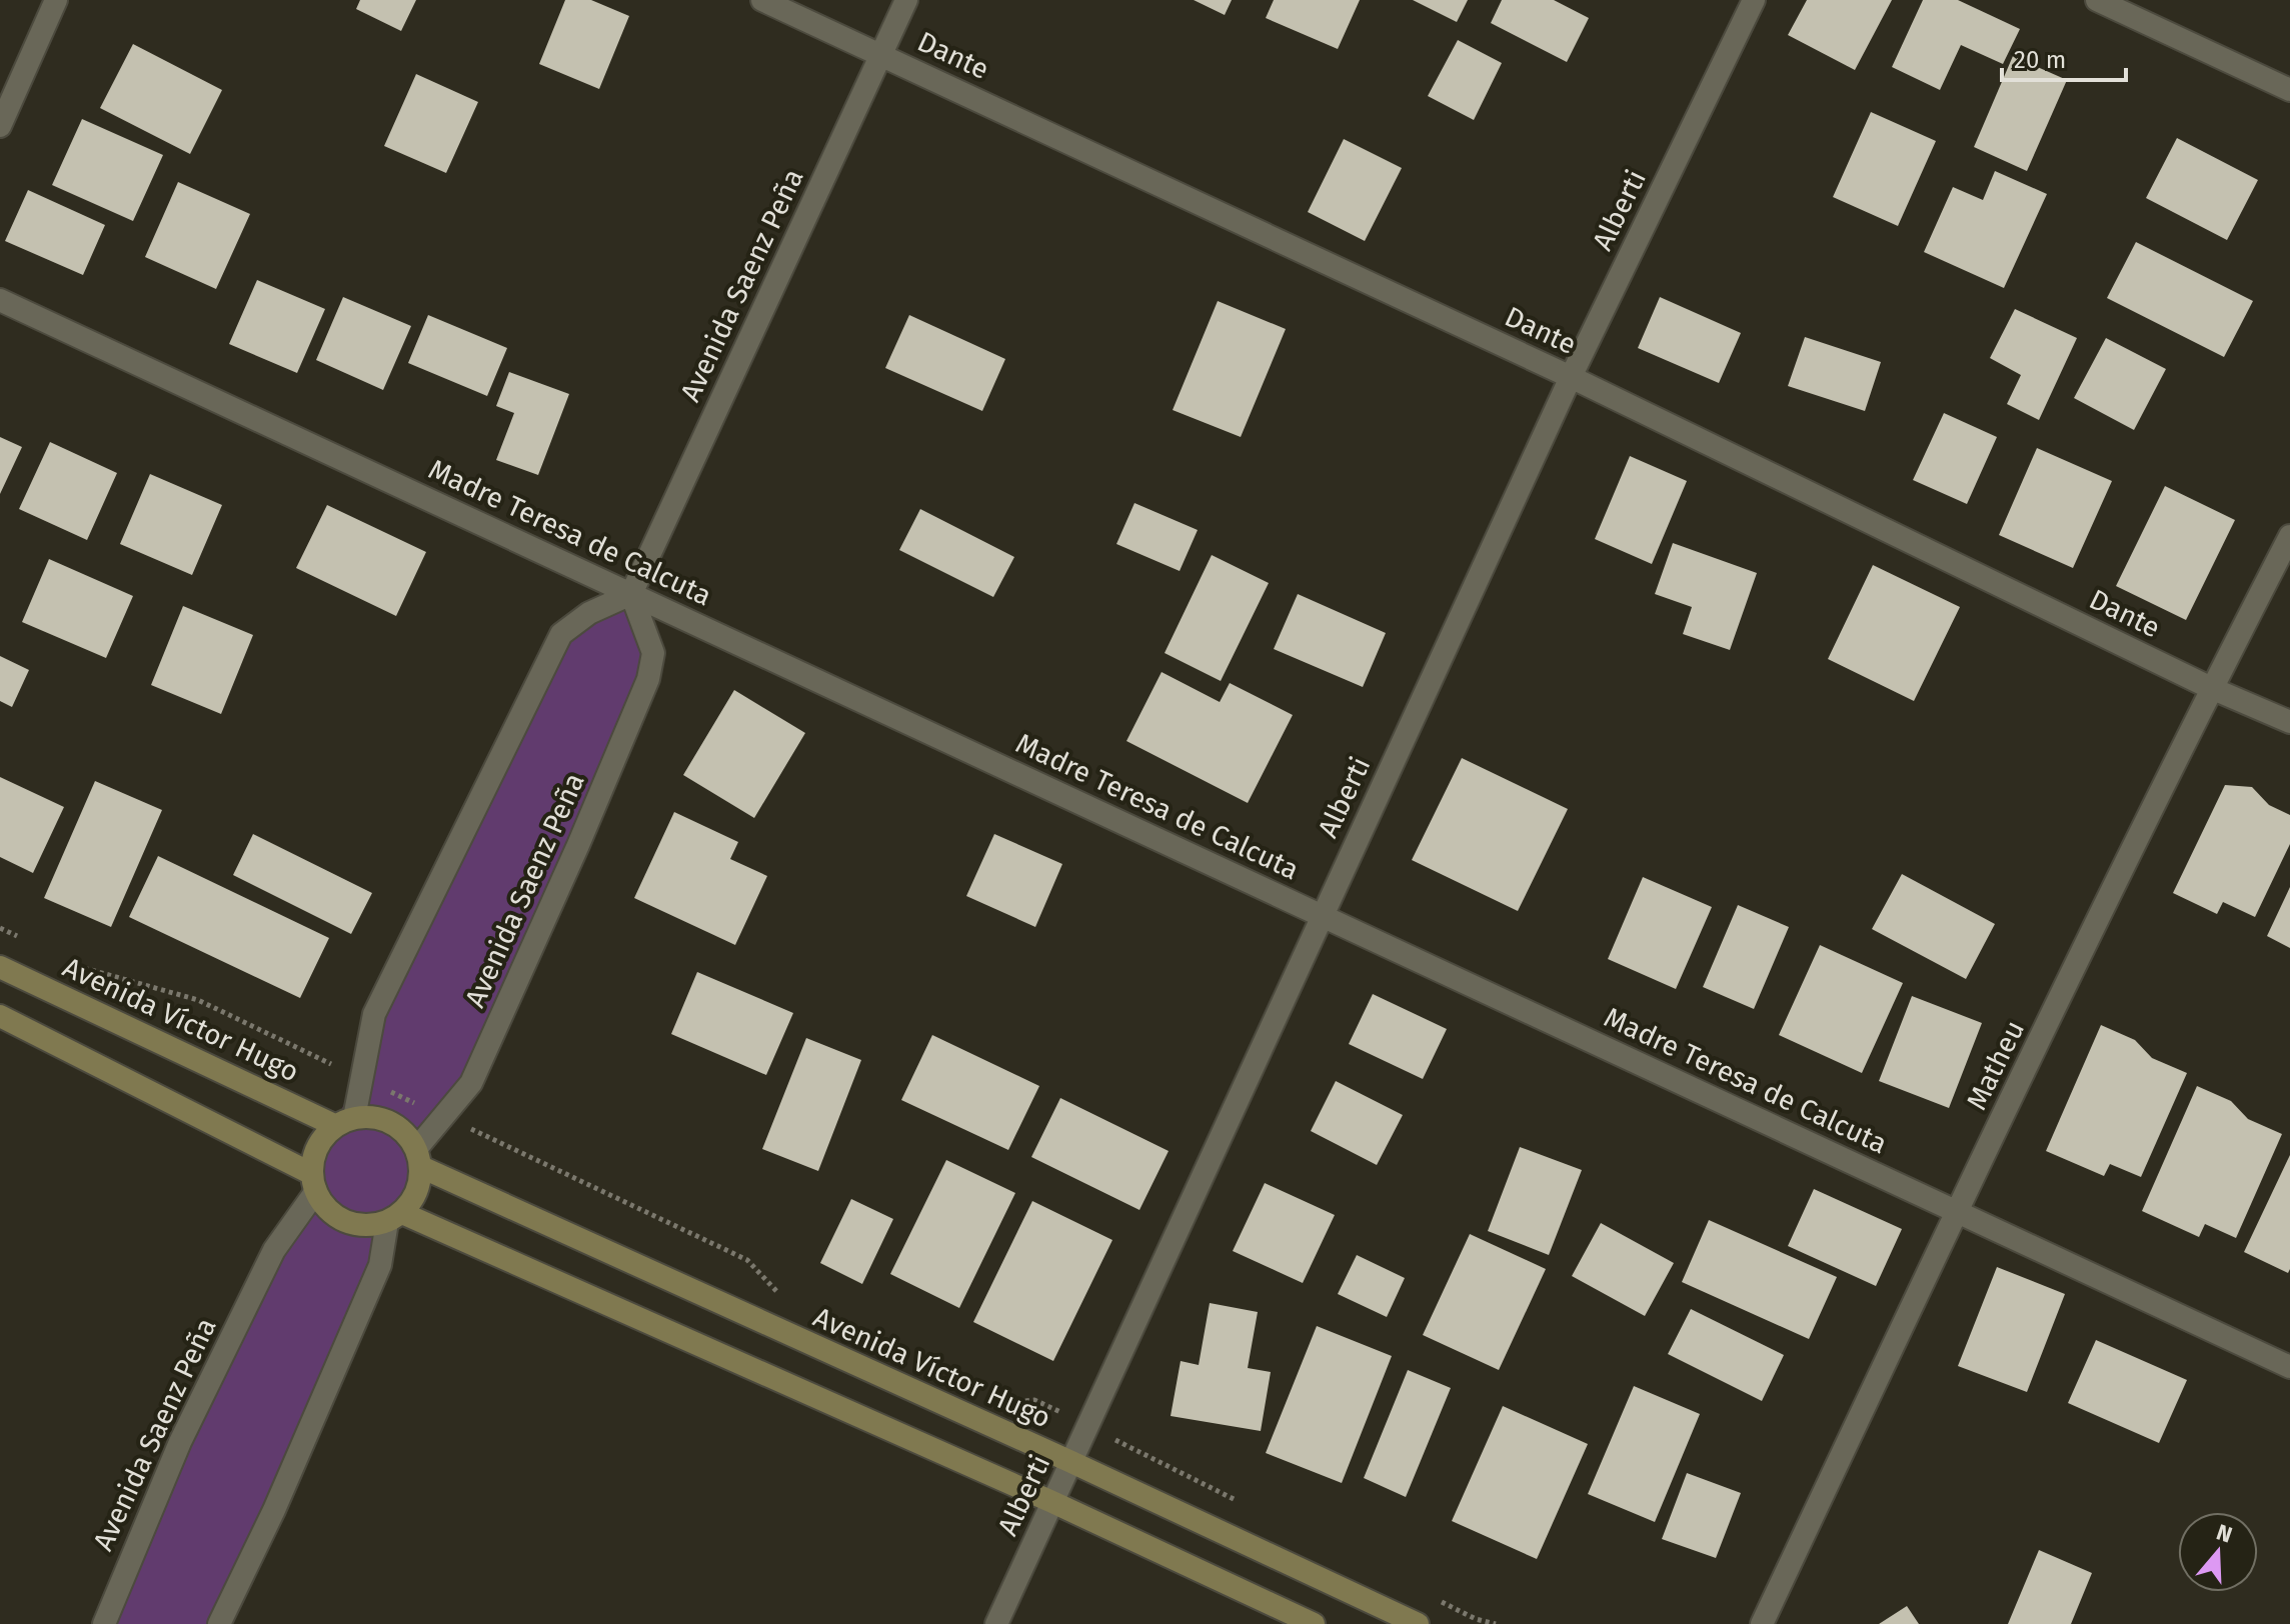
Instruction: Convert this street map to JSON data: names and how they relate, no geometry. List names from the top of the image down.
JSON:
{
  "streets": {
    "main road": ["Avenida Víctor Hugo"],
    "street": [
      "Dante",
      "Alberti",
      "Avenida Saenz Peña",
      "Madre Teresa de Calcuta",
      "Matheu"
    ]
  },
  "crossings": [
    ["Dante", "Alberti"],
    ["Dante", "Avenida Saenz Peña"],
    ["Dante", "Matheu"],
    ["Alberti", "Madre Teresa de Calcuta"],
    ["Alberti", "Avenida Víctor Hugo"],
    ["Avenida Saenz Peña", "Madre Teresa de Calcuta"],
    ["Avenida Saenz Peña", "Avenida Víctor Hugo"],
    ["Madre Teresa de Calcuta", "Matheu"]
  ],
  "scale_bar": "20 m",
  "north": "top"
}
